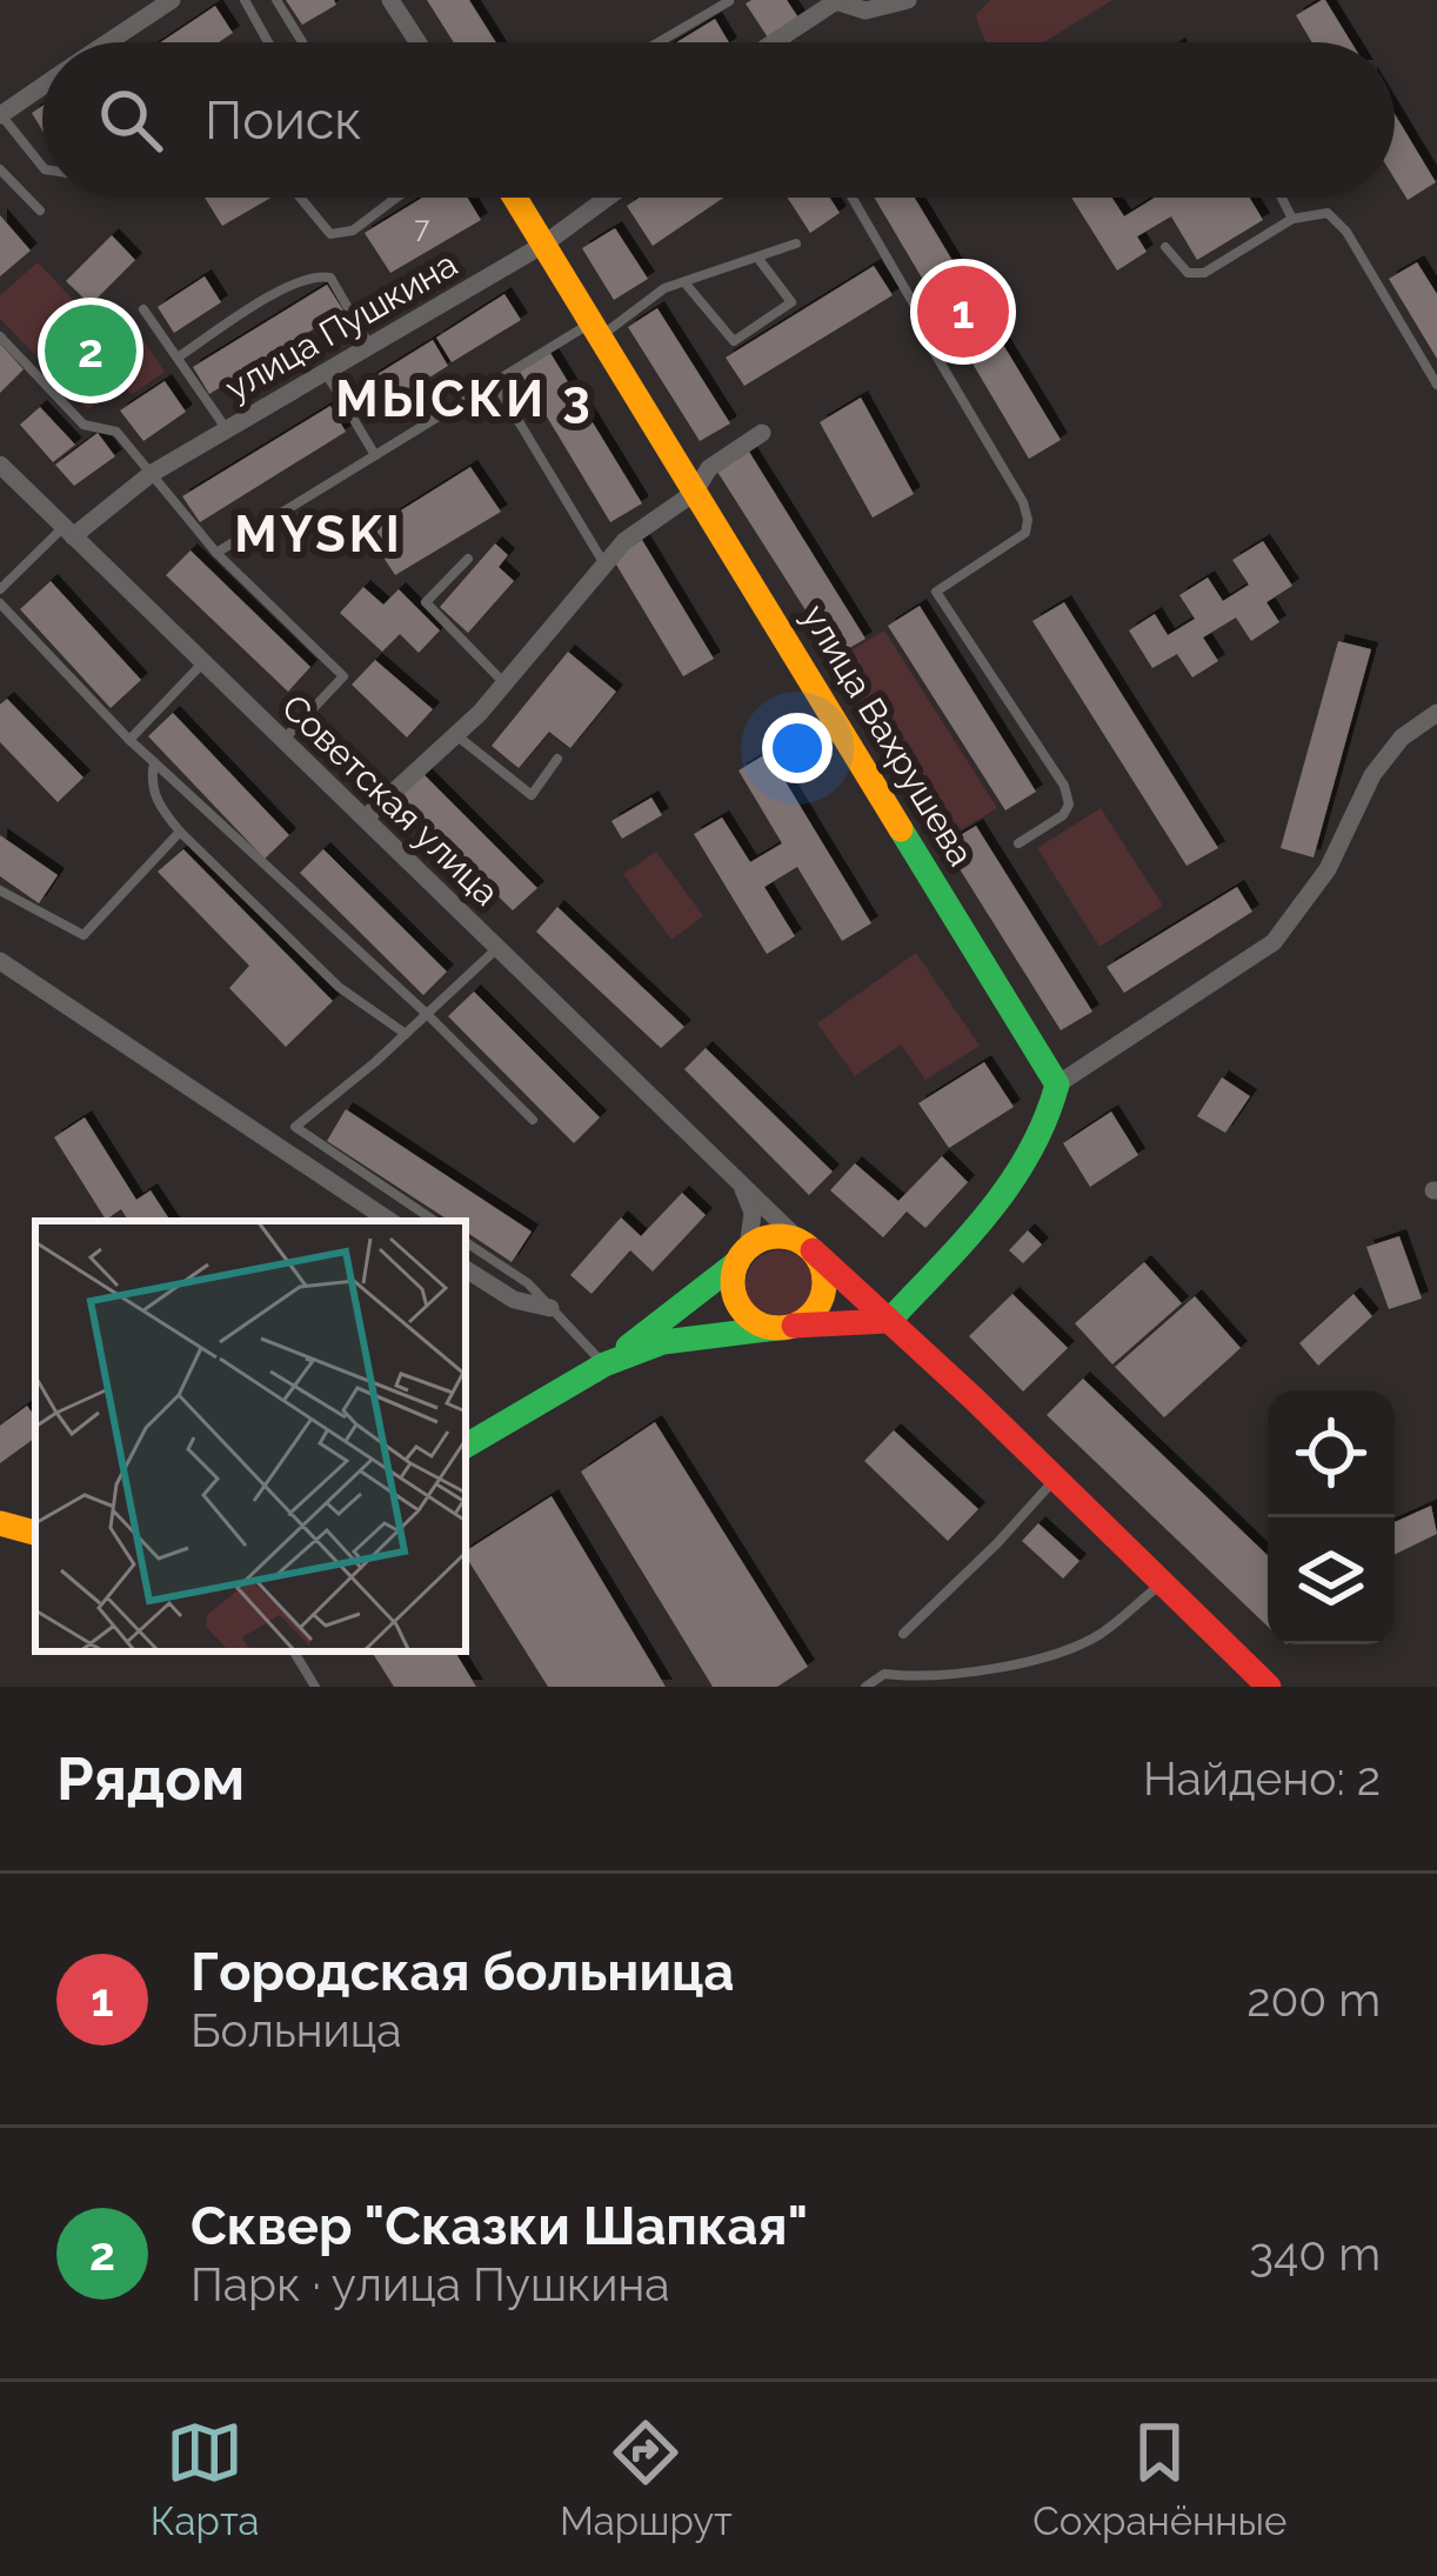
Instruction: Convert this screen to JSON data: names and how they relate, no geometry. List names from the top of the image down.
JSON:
{
  "streets": {
    "main road": ["улица Вахрушева"],
    "street": ["улица Пушкина", "Советская улица"]
  },
  "crossings": [
    ["улица Пушкина", "улица Вахрушева"],
    ["улица Пушкина", "Советская улица"]
  ],
  "districts": ["МЫСКИ 3", "MYSKI"],
  "house_numbers": ["7"],
  "page": {
    "search": "Поиск",
    "pins": ["1", "2"],
    "heading": ["Рядом", "Найдено: 2"],
    "list": [
      {
        "mark": "1",
        "name": "Городская больница",
        "note": "Больница",
        "value": "200 m"
      },
      {
        "mark": "2",
        "name": "Сквер \"Сказки Шапкая\"",
        "note": "Парк · улица Пушкина",
        "value": "340 m"
      }
    ],
    "nav": ["Карта", "Маршрут", "Сохранённые"]
  }
}
